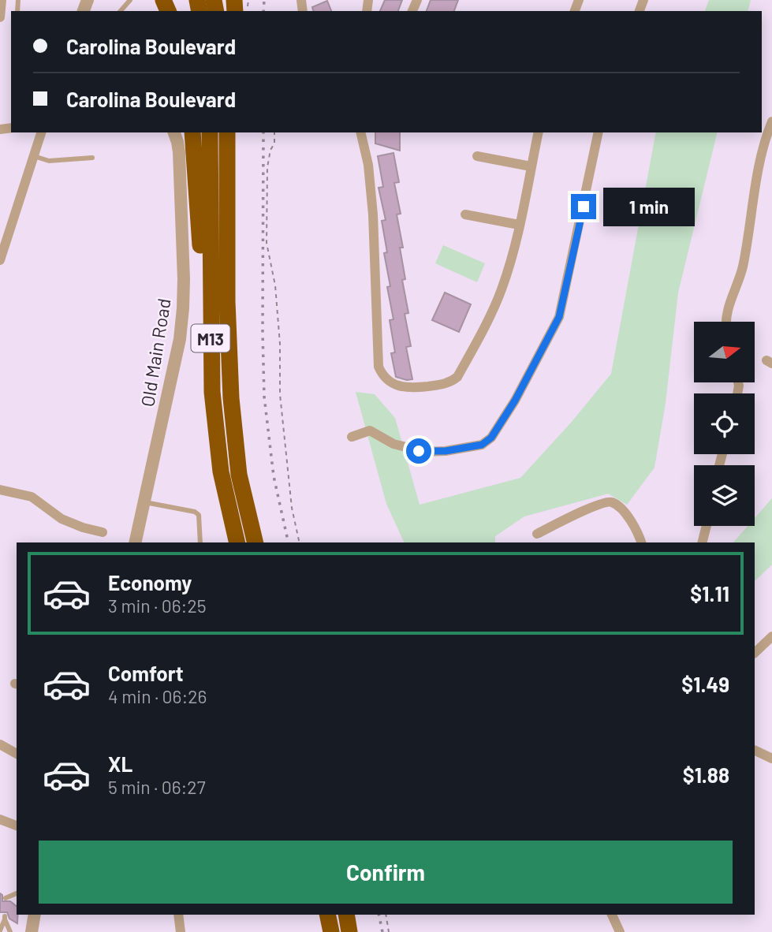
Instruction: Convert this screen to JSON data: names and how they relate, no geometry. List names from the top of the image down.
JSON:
{
  "streets": {
    "highway": ["M13"],
    "street": ["Old Main Road"]
  },
  "north": "right",
  "page": {
    "banner": ["Carolina Boulevard", "Carolina Boulevard"],
    "bubble": "1 min",
    "list": [
      {
        "name": "Economy",
        "note": "3 min · 06:25",
        "value": "$1.11"
      },
      {
        "name": "Comfort",
        "note": "4 min · 06:26",
        "value": "$1.49"
      },
      {
        "name": "XL",
        "note": "5 min · 06:27",
        "value": "$1.88"
      }
    ],
    "buttons": "Confirm"
  }
}
